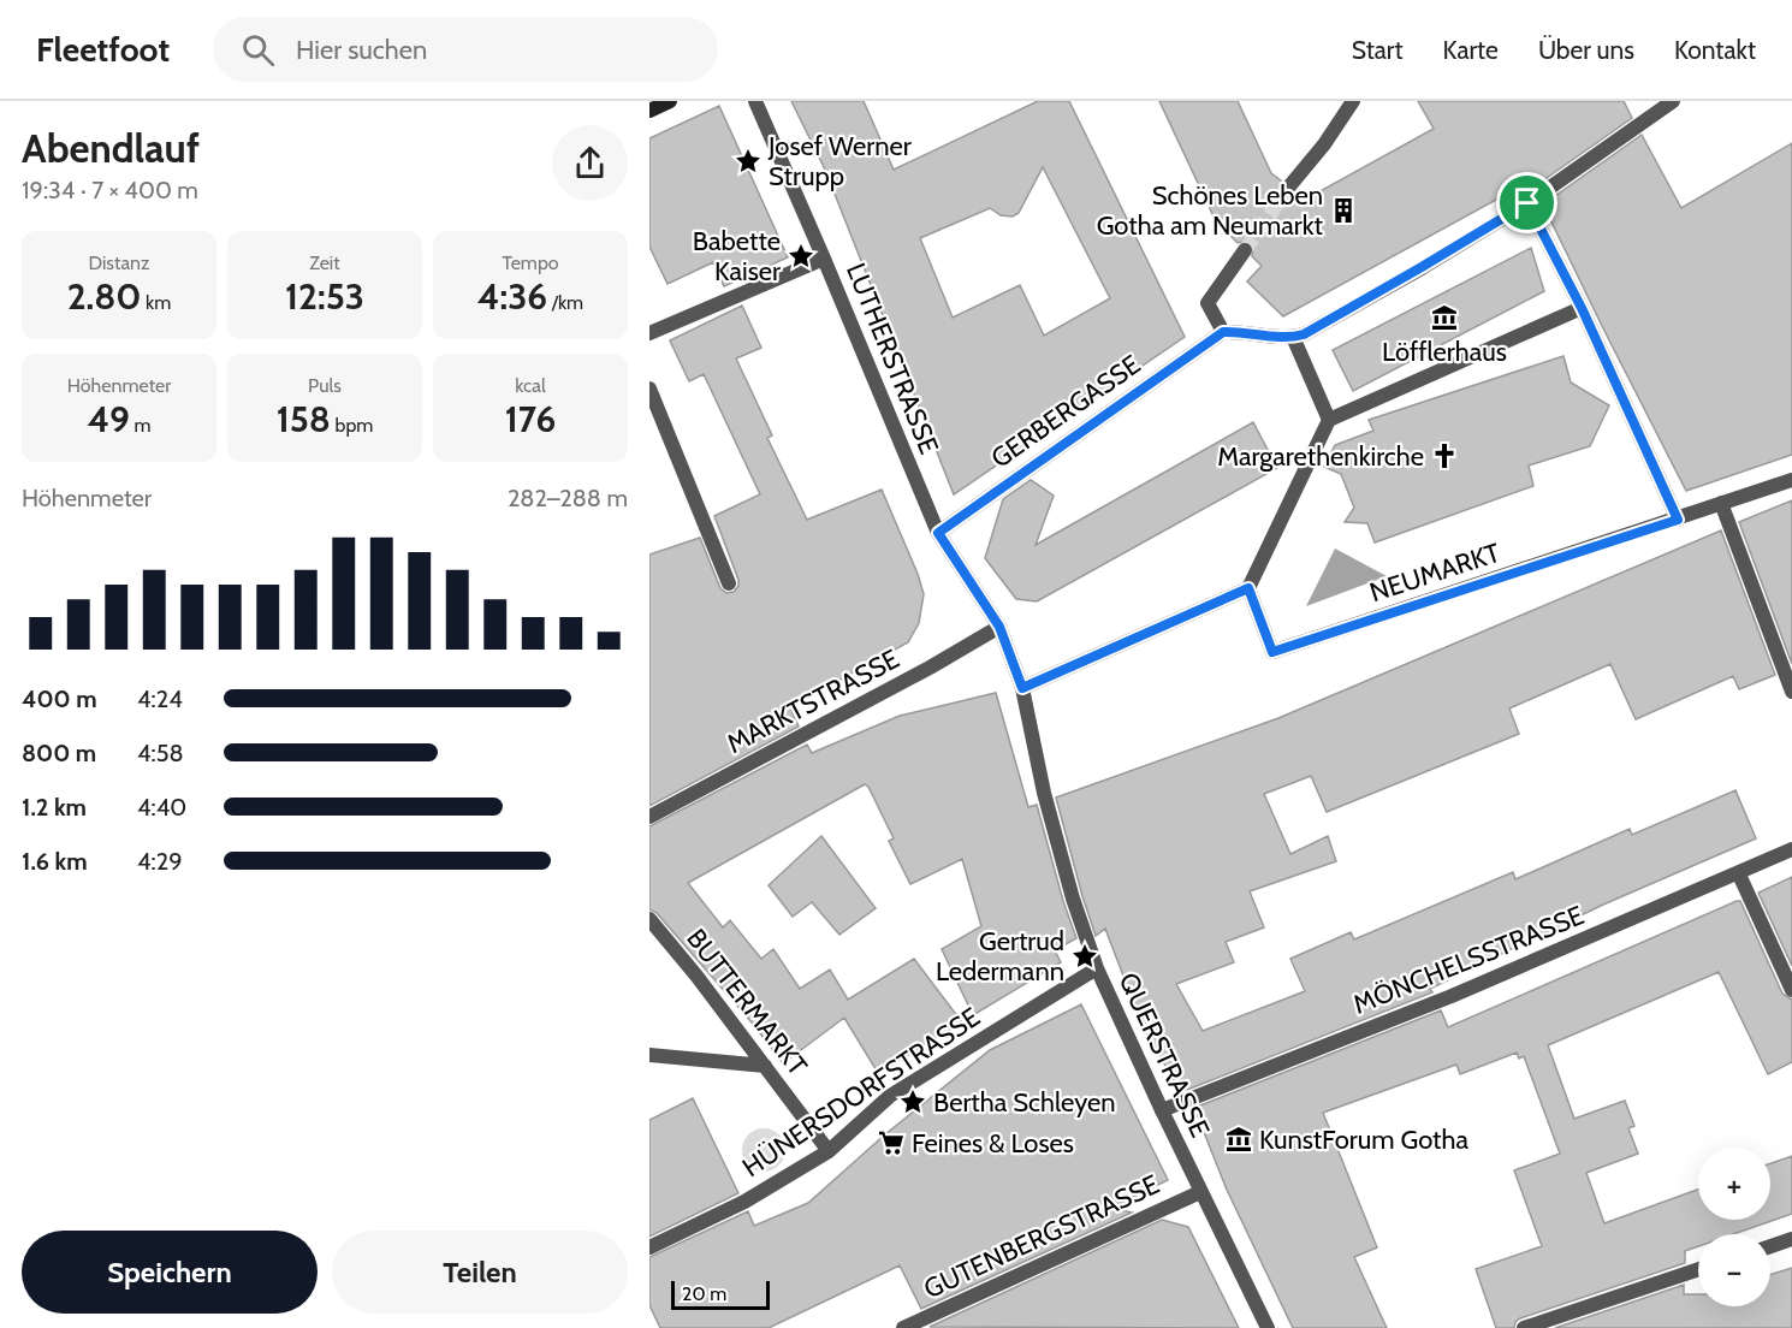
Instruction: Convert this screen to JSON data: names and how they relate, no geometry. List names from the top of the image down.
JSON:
{
  "streets": {
    "street": [
      "LUTHERSTRASSE",
      "GERBERGASSE",
      "NEUMARKT",
      "MARKTSTRASSE",
      "MÖNCHELSSTRASSE",
      "BUTTERMARKT",
      "QUERSTRASSE",
      "HÜNERSDORFSTRASSE",
      "GUTENBERGSTRASSE"
    ]
  },
  "crossings": [
    ["LUTHERSTRASSE", "GERBERGASSE"],
    ["LUTHERSTRASSE", "MARKTSTRASSE"],
    ["MÖNCHELSSTRASSE", "QUERSTRASSE"],
    ["BUTTERMARKT", "HÜNERSDORFSTRASSE"],
    ["QUERSTRASSE", "HÜNERSDORFSTRASSE"],
    ["QUERSTRASSE", "GUTENBERGSTRASSE"]
  ],
  "places": {
    "place": [
      "Josef Werner Strupp",
      "Babette Kaiser",
      "Gertrud Ledermann",
      "Bertha Schleyen"
    ],
    "building": ["Schönes Leben Gotha am Neumarkt"],
    "museum": ["Löfflerhaus", "KunstForum Gotha"],
    "church": ["Margarethenkirche"],
    "supermarket": ["Feines & Loses"]
  },
  "scale_bar": "20 m",
  "page": {
    "header": "Fleetfoot",
    "search": "Hier suchen",
    "nav": [
      "Start",
      "Karte",
      "Über uns",
      "Kontakt"
    ],
    "heading": ["Abendlauf", "19:34 · 7 × 400 m"],
    "stats": [
      ["Distanz", "2.80 km"],
      ["Zeit", "12:53"],
      ["Tempo", "4:36 /km"],
      ["Höhenmeter", "49 m"],
      ["Puls", "158 bpm"],
      ["kcal", "176"]
    ],
    "chart": ["Höhenmeter", "282–288 m"],
    "list": [
      {
        "name": "400 m",
        "note": "4:24"
      },
      {
        "name": "800 m",
        "note": "4:58"
      },
      {
        "name": "1.2 km",
        "note": "4:40"
      },
      {
        "name": "1.6 km",
        "note": "4:29"
      }
    ],
    "map_buttons": ["+", "−"],
    "buttons": ["Speichern", "Teilen"],
    "scale": "20 m"
  }
}
